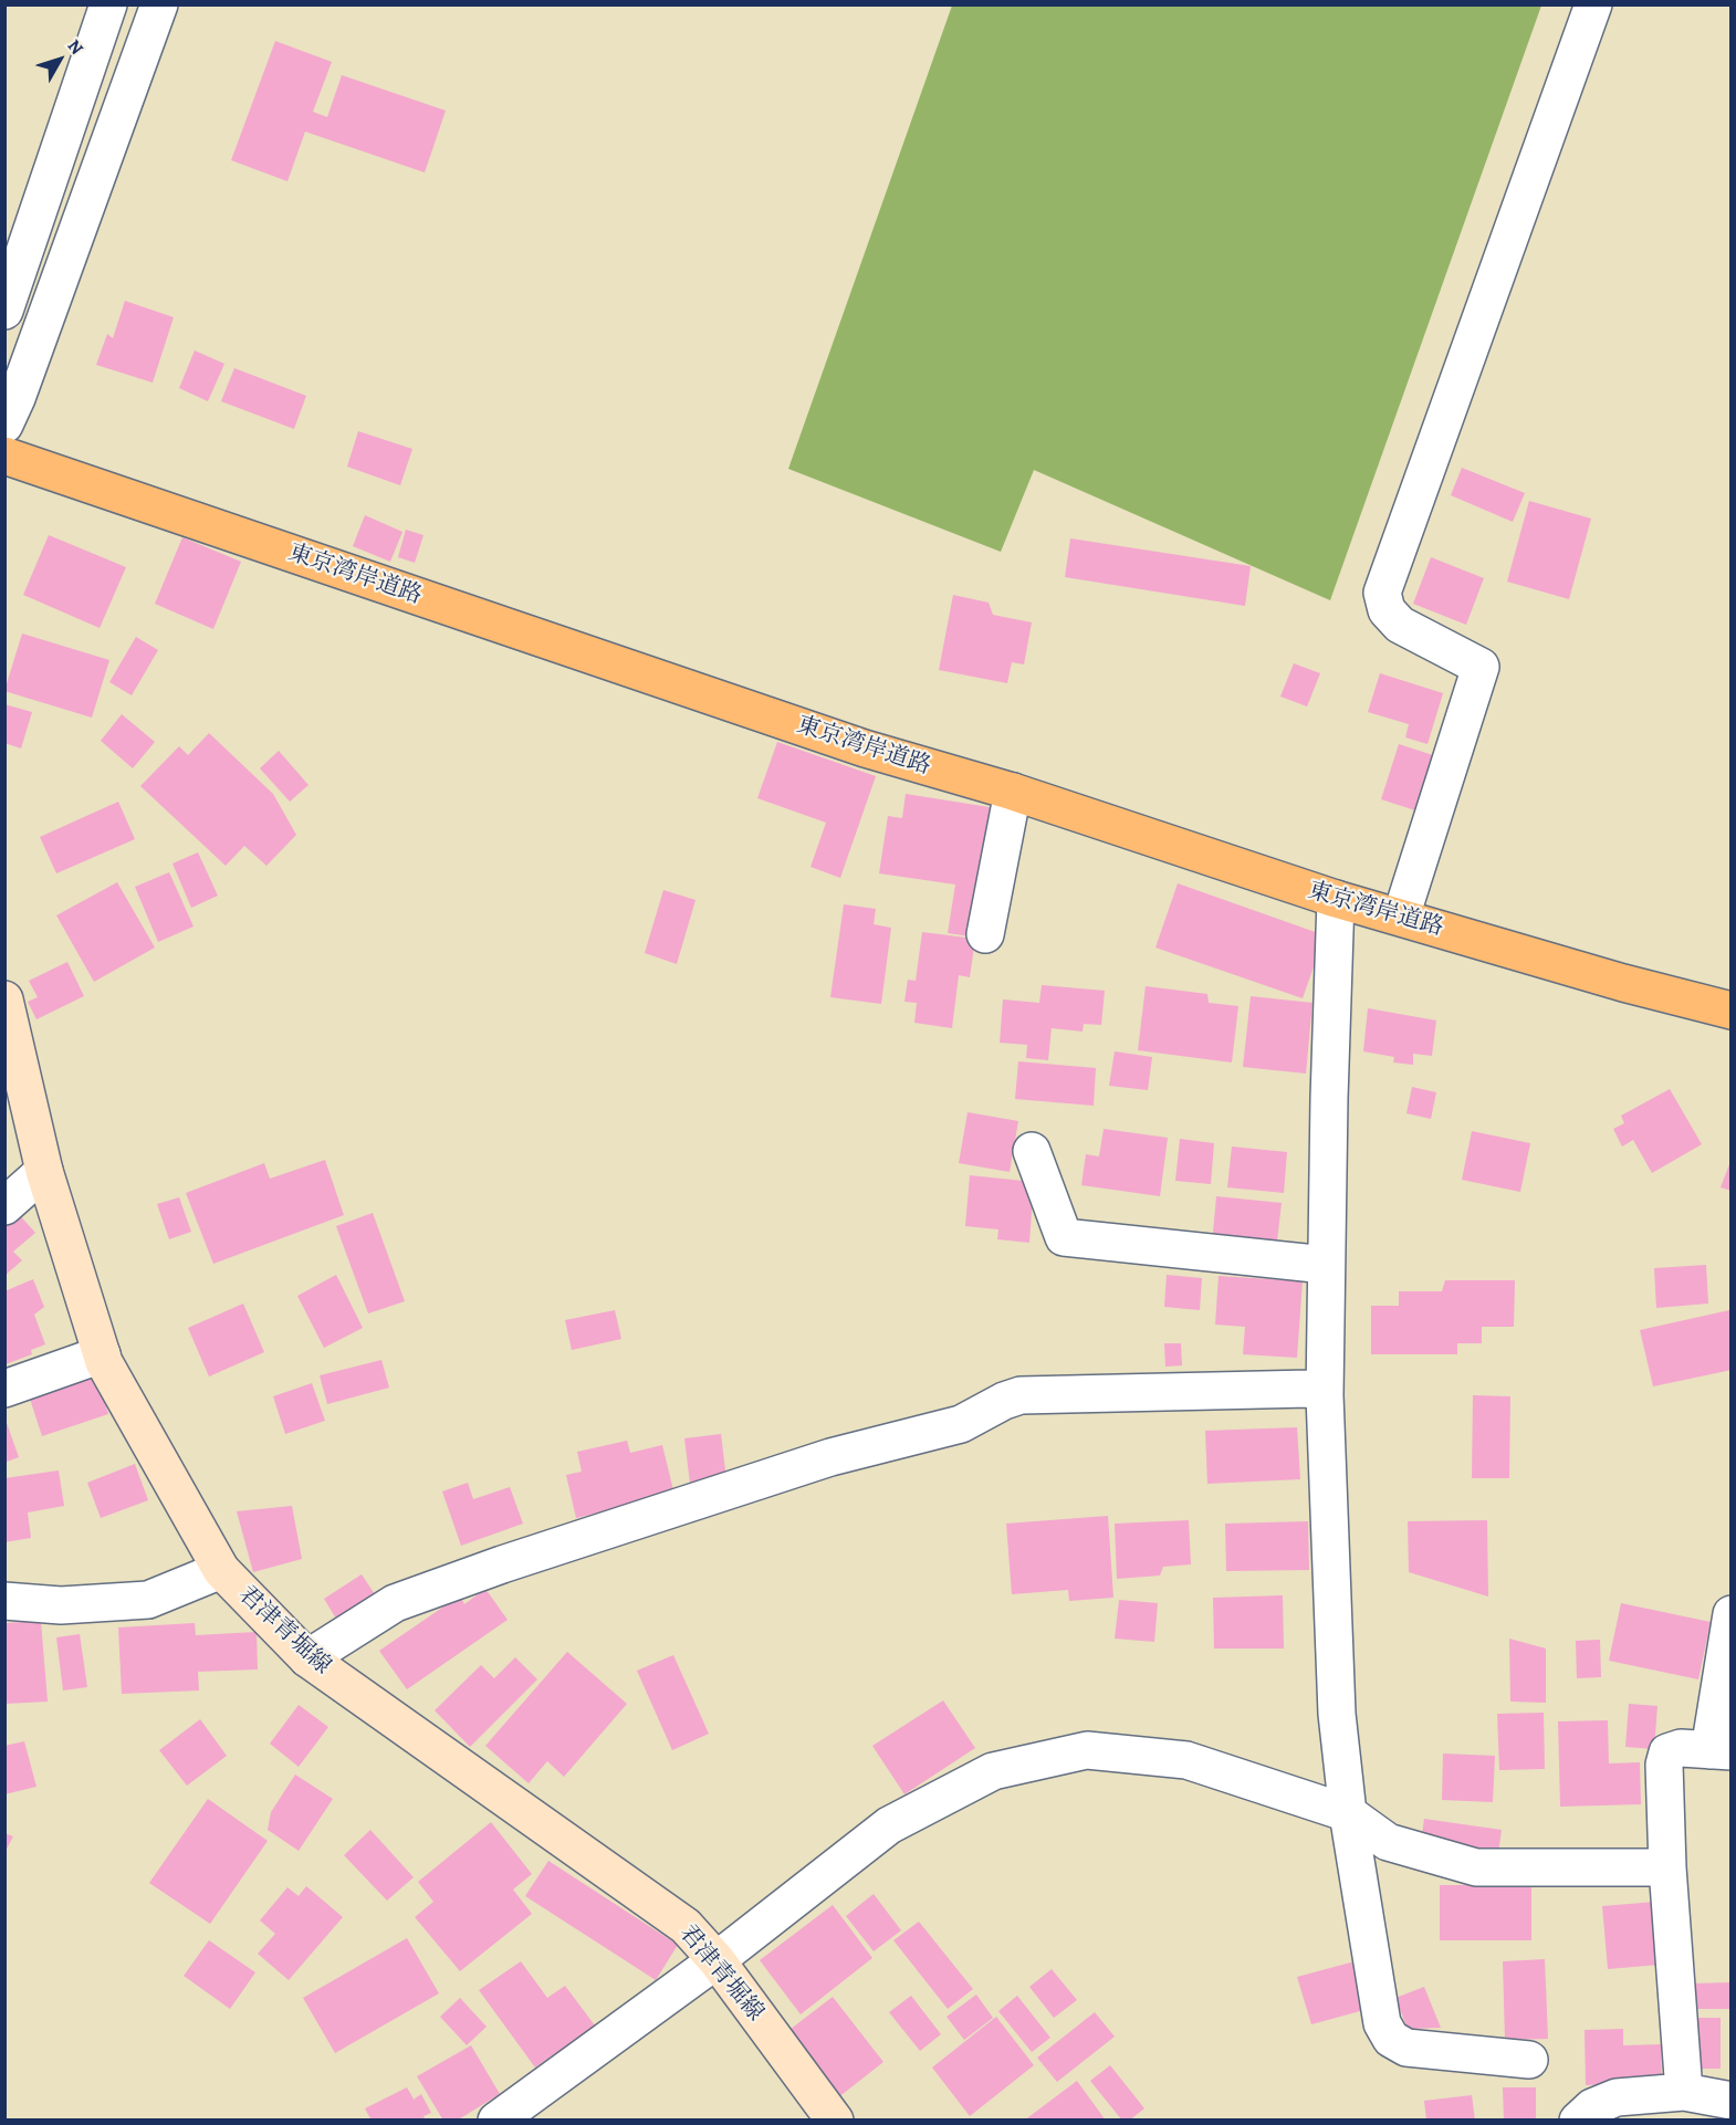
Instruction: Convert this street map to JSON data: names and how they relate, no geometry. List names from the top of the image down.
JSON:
{
  "streets": {
    "highway": ["東京湾岸道路"],
    "main road": ["君津青堀線"]
  },
  "north": "top right"
}
